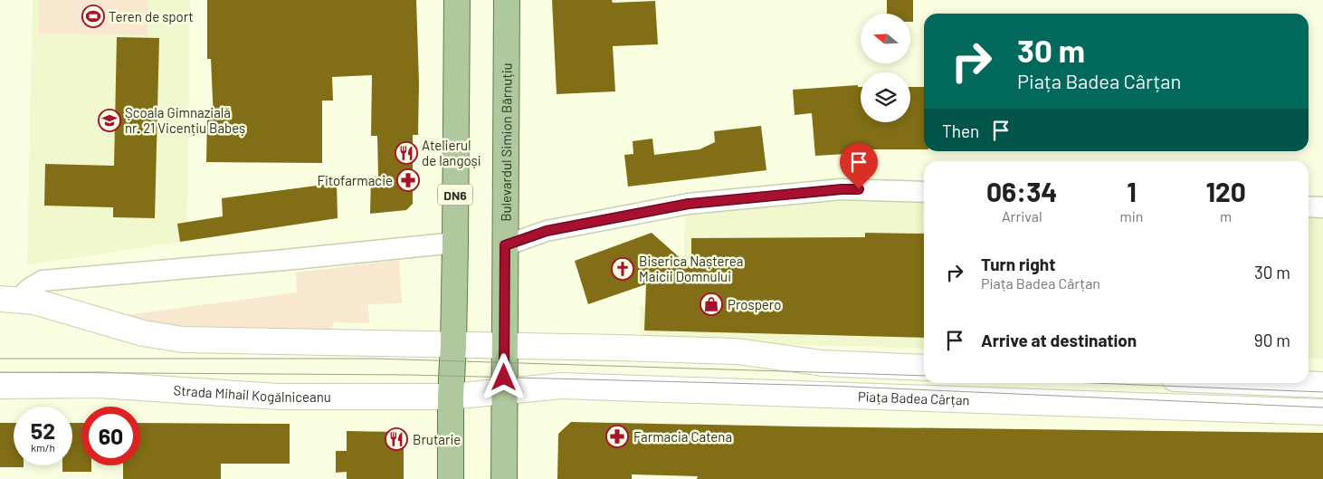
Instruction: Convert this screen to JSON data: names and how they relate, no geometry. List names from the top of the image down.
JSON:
{
  "streets": {
    "main road": ["Bulevardul Simion Bărnuțiu", "DN6"],
    "street": ["Strada Mihail Kogălniceanu", "Piața Badea Cârțan"]
  },
  "crossings": [
    ["Bulevardul Simion Bărnuțiu", "Strada Mihail Kogălniceanu"],
    ["Bulevardul Simion Bărnuțiu", "Piața Badea Cârțan"],
    ["DN6", "Strada Mihail Kogălniceanu"],
    ["Strada Mihail Kogălniceanu", "Piața Badea Cârțan"]
  ],
  "places": {
    "sports": ["Teren de sport"],
    "school or university": ["Școala Gimnazială nr. 21 Vicențiu Babeș"],
    "restaurant": ["Atelierul de langoși", "Brutarie"],
    "pharmacy": ["Fitofarmacie", "Farmacia Catena"],
    "church": ["Biserica Nașterea Maicii Domnului"],
    "shop": ["Prospero"]
  },
  "north": "left",
  "page": {
    "turn": ["30 m", "Piața Badea Cârțan"],
    "then": "Then",
    "eta": [
      "06:34",
      "Arrival",
      "1",
      "min",
      "120",
      "m"
    ],
    "list": [
      {
        "name": "Turn right",
        "note": "Piața Badea Cârțan",
        "value": "30 m"
      },
      {
        "name": "Arrive at destination",
        "value": "90 m"
      }
    ],
    "speed": "52 km/h",
    "limit": "60"
  }
}
